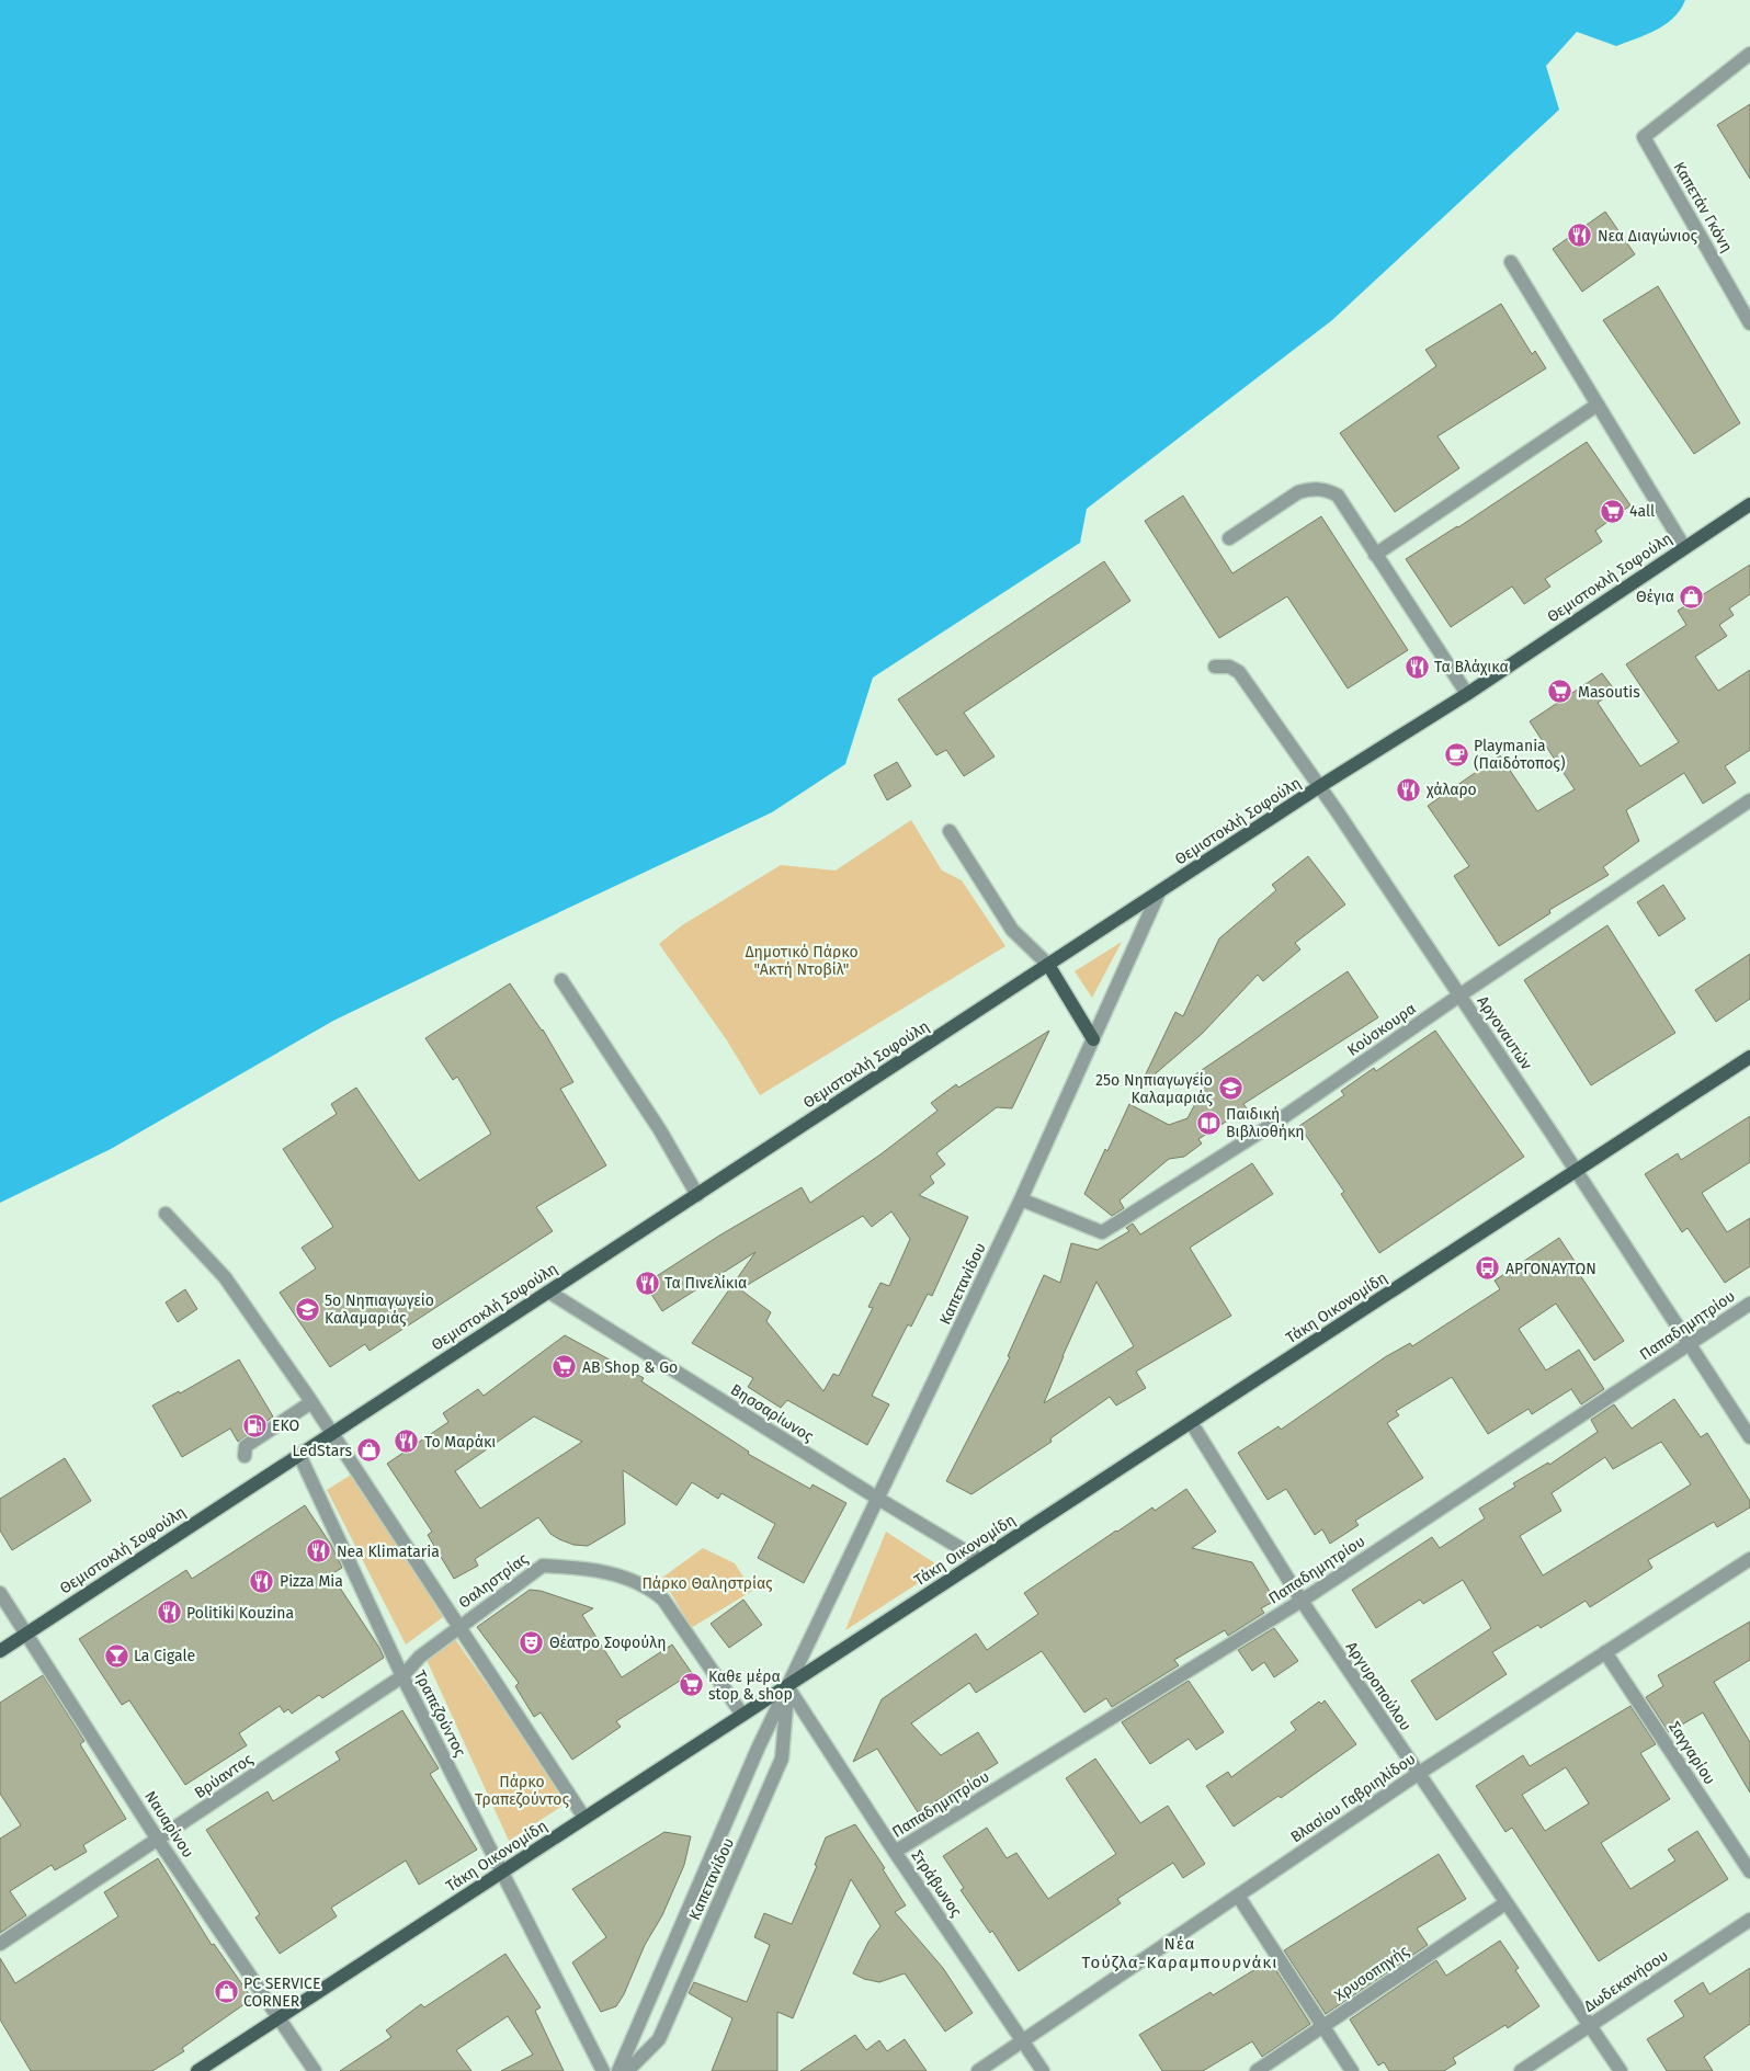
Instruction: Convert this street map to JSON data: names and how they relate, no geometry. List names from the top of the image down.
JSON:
{
  "streets": {
    "main road": ["Θεμιστοκλή Σοφούλη", "Τάκη Οικονομίδη"],
    "street": [
      "Καπετάν Γκόνη",
      "Κούσκουρα",
      "Αργοναυτών",
      "Καπετανίδου",
      "Παπαδημητρίου",
      "Βησσαρίωνος",
      "Θαληστρίας",
      "Αργυροπούλου",
      "Τραπεζούντος",
      "Σαγγαρίου",
      "Βρύαντος",
      "Βλασίου Γαβριηλίδου",
      "Ναυαρίνου",
      "Στράβωνος",
      "Χρυσοπηγής",
      "Δωδεκανήσου"
    ]
  },
  "crossings": [
    ["Θεμιστοκλή Σοφούλη", "Αργοναυτών"],
    ["Θεμιστοκλή Σοφούλη", "Καπετανίδου"],
    ["Θεμιστοκλή Σοφούλη", "Βησσαρίωνος"],
    ["Θεμιστοκλή Σοφούλη", "Τραπεζούντος"],
    ["Θεμιστοκλή Σοφούλη", "Ναυαρίνου"],
    ["Κούσκουρα", "Αργοναυτών"],
    ["Κούσκουρα", "Καπετανίδου"],
    ["Αργοναυτών", "Τάκη Οικονομίδη"],
    ["Αργοναυτών", "Παπαδημητρίου"],
    ["Καπετανίδου", "Τάκη Οικονομίδη"],
    ["Καπετανίδου", "Βησσαρίωνος"],
    ["Καπετανίδου", "Στράβωνος"],
    ["Τάκη Οικονομίδη", "Βησσαρίωνος"],
    ["Τάκη Οικονομίδη", "Θαληστρίας"],
    ["Τάκη Οικονομίδη", "Αργυροπούλου"],
    ["Τάκη Οικονομίδη", "Τραπεζούντος"],
    ["Τάκη Οικονομίδη", "Ναυαρίνου"],
    ["Τάκη Οικονομίδη", "Στράβωνος"],
    ["Παπαδημητρίου", "Αργυροπούλου"],
    ["Παπαδημητρίου", "Στράβωνος"],
    ["Θαληστρίας", "Βρύαντος"],
    ["Αργυροπούλου", "Βλασίου Γαβριηλίδου"],
    ["Αργυροπούλου", "Χρυσοπηγής"],
    ["Αργυροπούλου", "Δωδεκανήσου"],
    ["Τραπεζούντος", "Βρύαντος"],
    ["Σαγγαρίου", "Βλασίου Γαβριηλίδου"],
    ["Βρύαντος", "Ναυαρίνου"],
    ["Βλασίου Γαβριηλίδου", "Στράβωνος"]
  ],
  "districts": ["Νέα Τούζλα-Καραμπουρνάκι"],
  "parks": ["Δημοτικό Πάρκο \"Ακτή Ντοβίλ\"", "Πάρκο Θαληστρίας", "Πάρκο Τραπεζούντος"],
  "places": {
    "restaurant": [
      "Νεα Διαγώνιος",
      "Τα Βλάχικα",
      "χάλαρο",
      "Τα Πινελίκια",
      "Το Μαράκι",
      "Nea Klimataria",
      "Pizza Mia",
      "Politiki Kouzina"
    ],
    "supermarket": [
      "4all",
      "Masoutis",
      "AB Shop & Go",
      "Καθε μέρα stop & shop"
    ],
    "shop": ["Θέγια", "LedStars", "PC SERVICE CORNER"],
    "cafe": ["Playmania (Παιδότοπος)"],
    "school or university": ["25ο Νηπιαγωγείο Καλαμαριάς", "5ο Νηπιαγωγείο Καλαμαριάς"],
    "library": ["Παιδική Βιβλιοθήκη"],
    "bus stop": ["ΑΡΓΟΝΑΥΤΩΝ"],
    "fuel station": ["EKO"],
    "theatre": ["Θέατρο Σοφούλη"],
    "bar": ["La Cigale"]
  }
}
